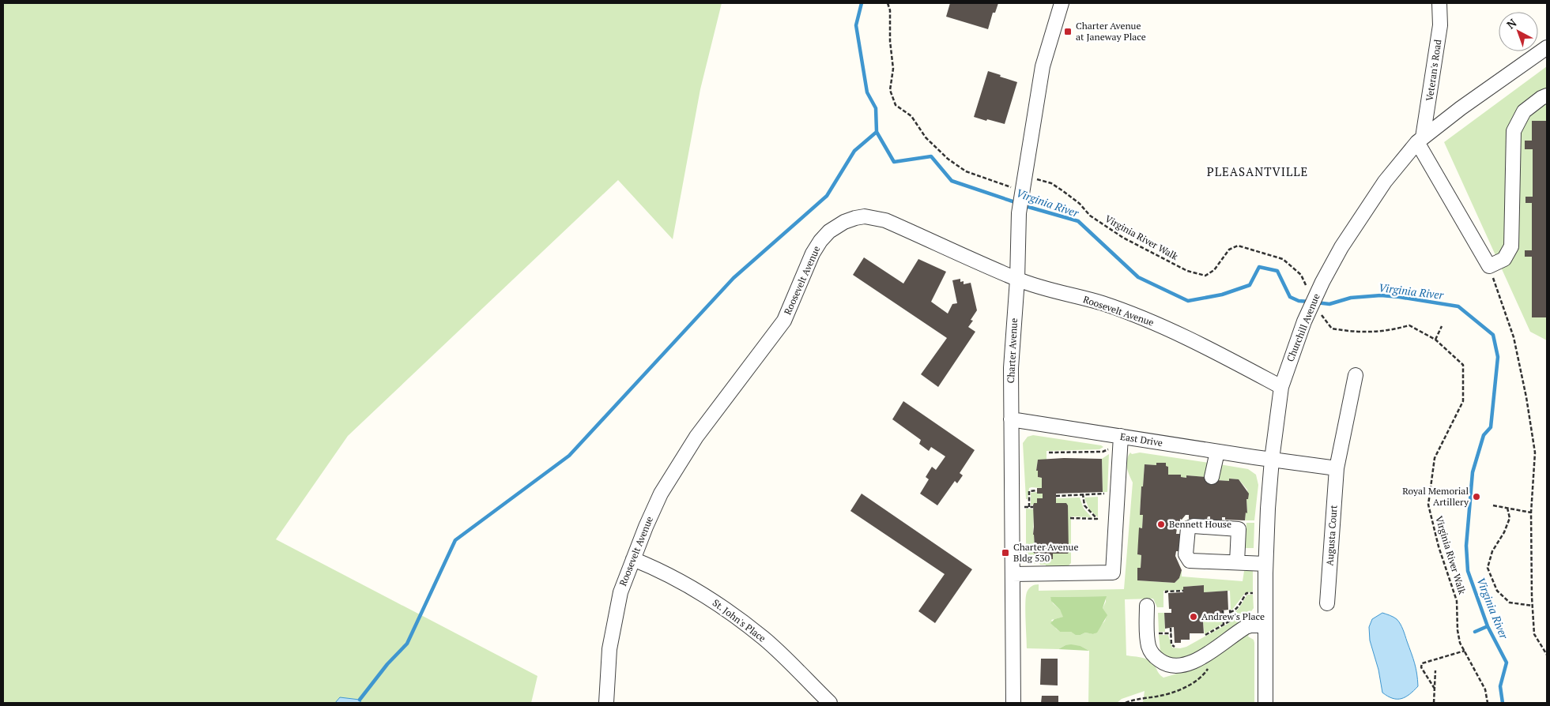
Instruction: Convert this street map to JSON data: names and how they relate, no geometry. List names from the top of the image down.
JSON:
{
  "streets": {
    "street": [
      "Veteran's Road",
      "Roosevelt Avenue",
      "Churchill Avenue",
      "Charter Avenue",
      "East Drive",
      "Augusta Court",
      "St. John's Place"
    ],
    "path": ["Virginia River Walk"]
  },
  "crossings": [
    ["Veteran's Road", "Churchill Avenue"],
    ["Virginia River Walk", "Churchill Avenue"],
    ["Virginia River Walk", "Charter Avenue"],
    ["Roosevelt Avenue", "Churchill Avenue"],
    ["Roosevelt Avenue", "Charter Avenue"],
    ["Roosevelt Avenue", "St. John's Place"],
    ["Churchill Avenue", "East Drive"],
    ["Charter Avenue", "East Drive"]
  ],
  "districts": ["PLEASANTVILLE"],
  "water": ["Virginia River"],
  "places": {
    "transit": ["Charter Avenue at Janeway Place", "Charter Avenue Bldg 530"],
    "other": ["Royal Memorial Artillery", "Bennett House", "Andrew's Place"]
  },
  "north": "top left"
}
